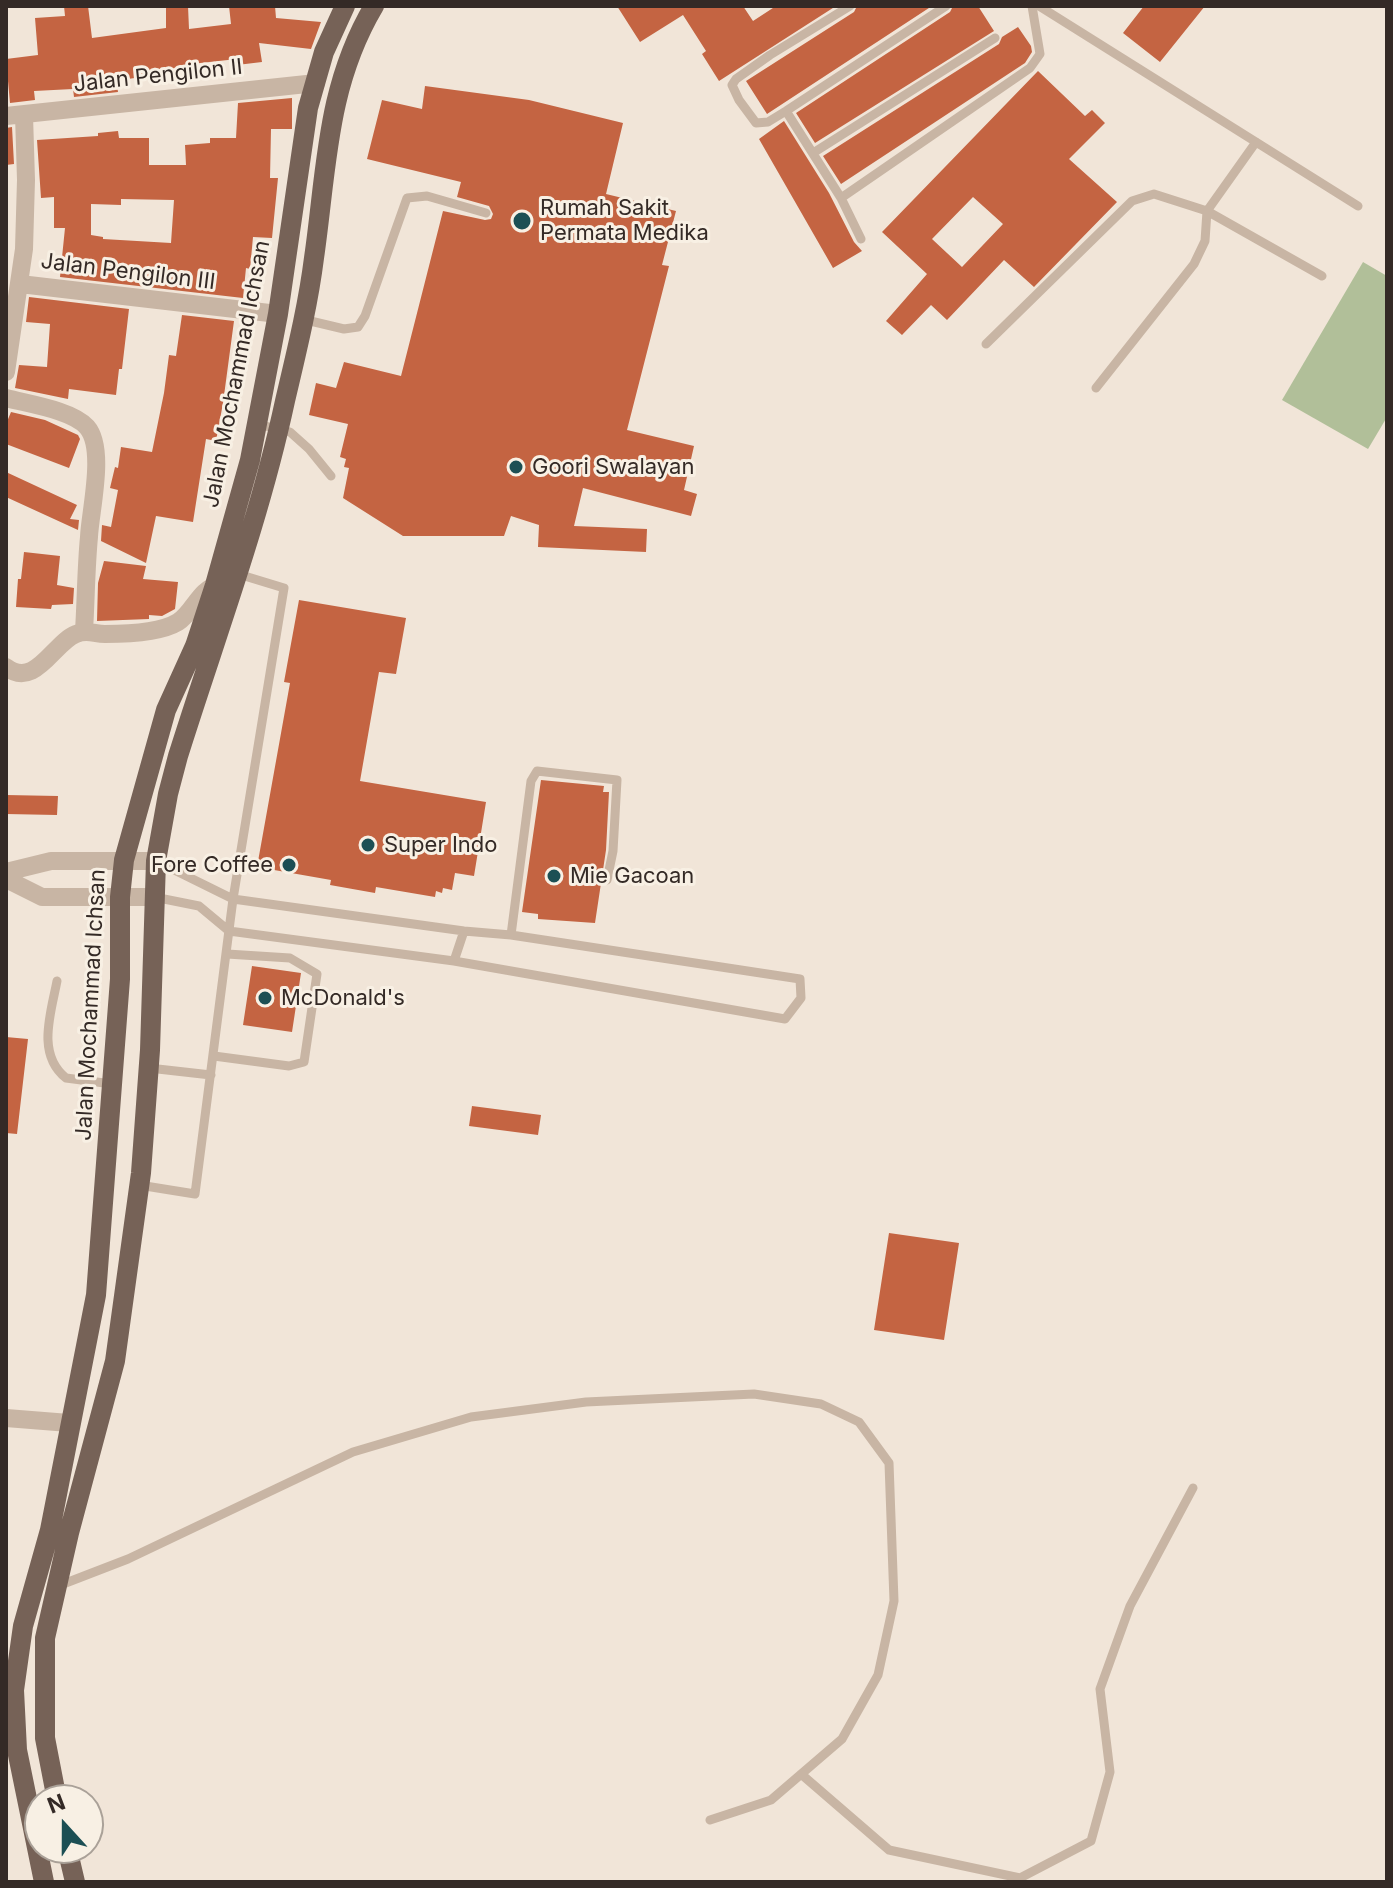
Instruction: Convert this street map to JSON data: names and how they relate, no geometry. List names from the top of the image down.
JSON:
{
  "streets": {
    "main road": ["Jalan Mochammad Ichsan"],
    "street": ["Jalan Pengilon II", "Jalan Pengilon III"]
  },
  "crossings": [
    ["Jalan Pengilon II", "Jalan Mochammad Ichsan"],
    ["Jalan Pengilon III", "Jalan Mochammad Ichsan"]
  ],
  "places": [
    "Rumah Sakit Permata Medika",
    "Goori Swalayan",
    "Super Indo",
    "Fore Coffee",
    "Mie Gacoan",
    "McDonald's"
  ],
  "north": "top"
}
